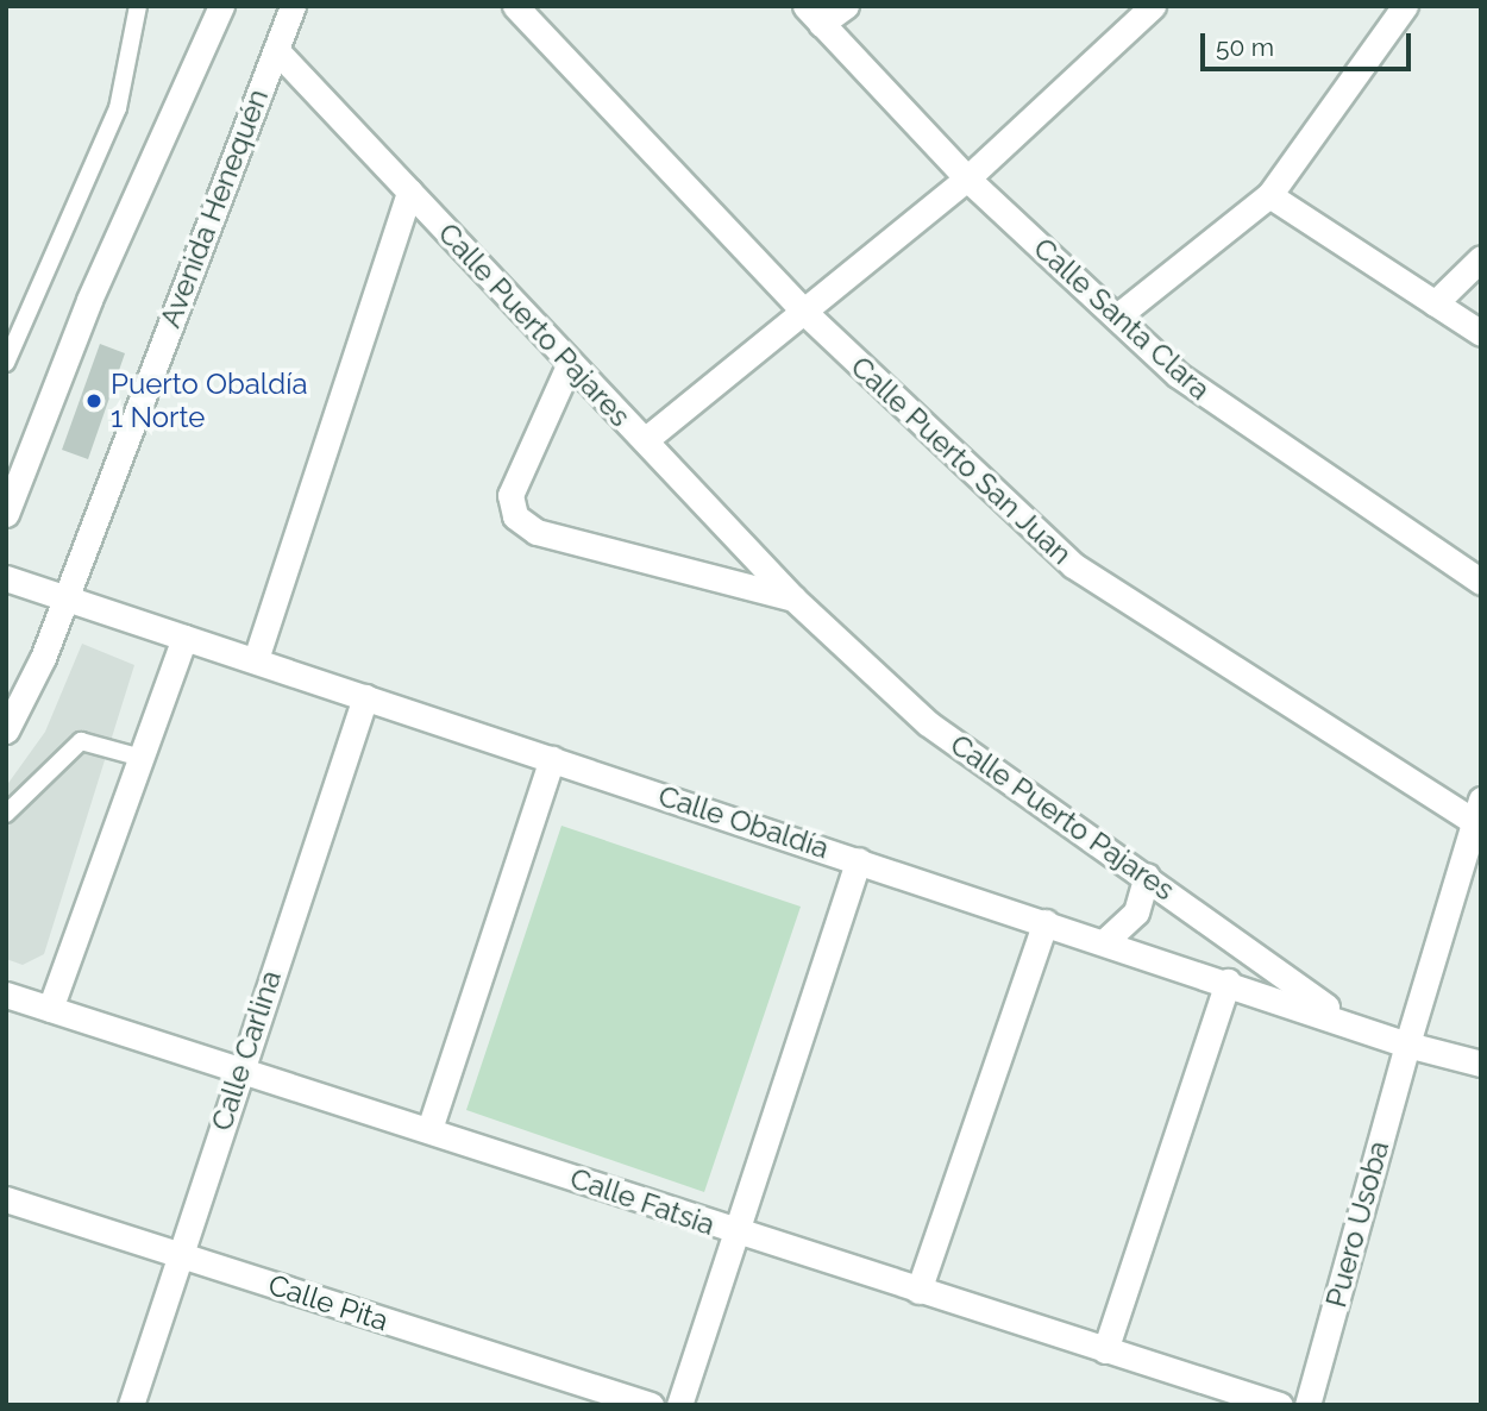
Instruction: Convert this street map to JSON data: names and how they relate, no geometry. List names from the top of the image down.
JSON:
{
  "streets": {
    "street": [
      "Avenida Henequén",
      "Calle Santa Clara",
      "Calle Puerto Pajares",
      "Calle Puerto San Juan",
      "Calle Obaldía",
      "Calle Carlina",
      "Calle Fatsia",
      "Puero Usoba",
      "Calle Pita"
    ]
  },
  "crossings": [
    ["Avenida Henequén", "Calle Puerto Pajares"],
    ["Avenida Henequén", "Calle Obaldía"],
    ["Calle Puerto Pajares", "Calle Obaldía"],
    ["Calle Puerto San Juan", "Puero Usoba"],
    ["Calle Obaldía", "Calle Carlina"],
    ["Calle Obaldía", "Puero Usoba"],
    ["Calle Carlina", "Calle Fatsia"],
    ["Calle Carlina", "Calle Pita"]
  ],
  "places": ["Puerto Obaldía 1 Norte"],
  "scale_bar": "50 m"
}
